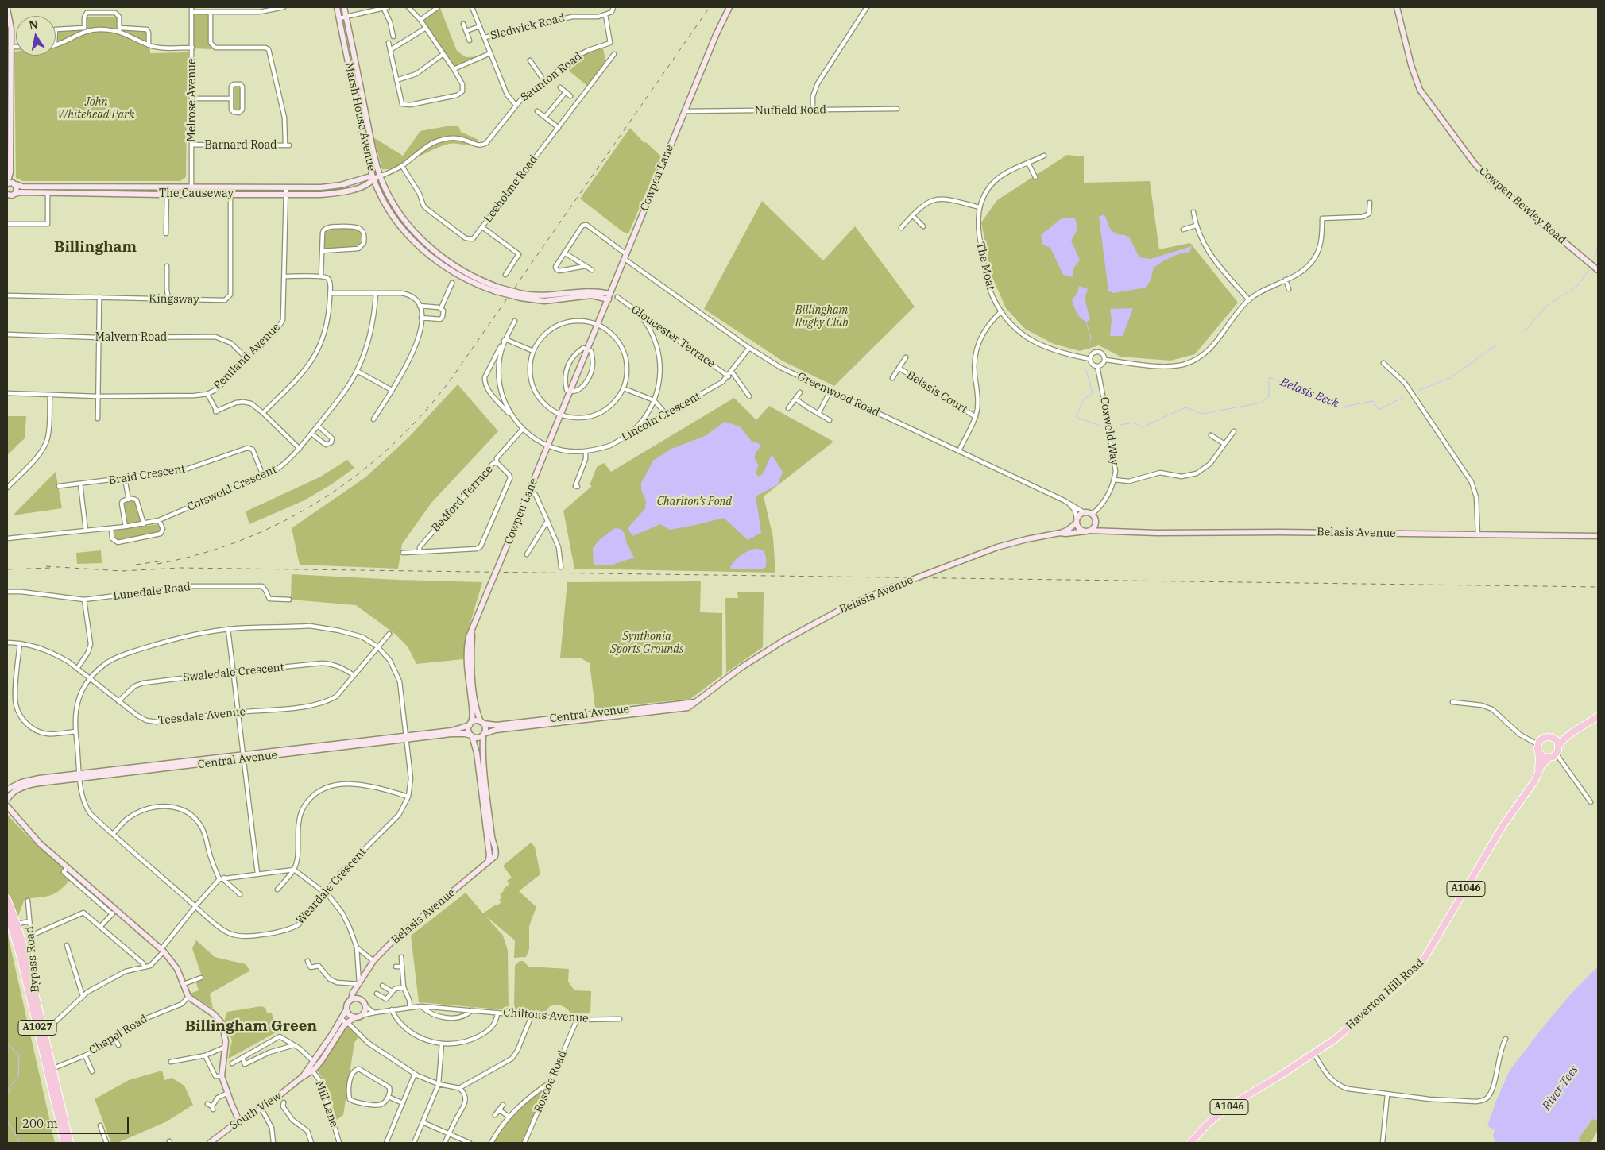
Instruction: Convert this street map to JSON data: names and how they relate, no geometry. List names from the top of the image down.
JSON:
{
  "streets": {
    "main road": [
      "A1046",
      "Bypass Road",
      "Haverton Hill Road",
      "A1027"
    ],
    "street": [
      "Sledwick Road",
      "Saunton Road",
      "Melrose Avenue",
      "Nuffield Road",
      "Marsh House Avenue",
      "Barnard Road",
      "Cowpen Lane",
      "Leeholme Road",
      "The Causeway",
      "Cowpen Bewley Road",
      "The Moat",
      "Kingsway",
      "Gloucester Terrace",
      "Malvern Road",
      "Pentland Avenue",
      "Belasis Court",
      "Greenwood Road",
      "Lincoln Crescent",
      "Coxwold Way",
      "Braid Crescent",
      "Cotswold Crescent",
      "Bedford Terrace",
      "Belasis Avenue",
      "Lunedale Road",
      "Swaledale Crescent",
      "Central Avenue",
      "Teesdale Avenue",
      "Weardale Crescent",
      "Chiltons Avenue",
      "Chapel Road",
      "Roscoe Road",
      "Mill Lane",
      "South View"
    ]
  },
  "crossings": [
    ["Sledwick Road", "Saunton Road"],
    ["Saunton Road", "Leeholme Road"],
    ["Melrose Avenue", "Barnard Road"],
    ["Melrose Avenue", "The Causeway"],
    ["Nuffield Road", "Cowpen Lane"],
    ["Marsh House Avenue", "Cowpen Lane"],
    ["Marsh House Avenue", "The Causeway"],
    ["Cowpen Lane", "Greenwood Road"],
    ["Cowpen Lane", "Lincoln Crescent"],
    ["Cowpen Lane", "Belasis Avenue"],
    ["Cowpen Lane", "Central Avenue"],
    ["The Causeway", "Kingsway"],
    ["The Causeway", "Pentland Avenue"],
    ["The Moat", "Coxwold Way"],
    ["Gloucester Terrace", "Lincoln Crescent"],
    ["Malvern Road", "Pentland Avenue"],
    ["Greenwood Road", "Lincoln Crescent"],
    ["Greenwood Road", "Coxwold Way"],
    ["Greenwood Road", "Belasis Avenue"],
    ["Lincoln Crescent", "Bedford Terrace"],
    ["Coxwold Way", "Belasis Avenue"],
    ["Braid Crescent", "Cotswold Crescent"],
    ["Belasis Avenue", "Central Avenue"],
    ["Belasis Avenue", "Chiltons Avenue"],
    ["Belasis Avenue", "Mill Lane"],
    ["Belasis Avenue", "South View"],
    ["Swaledale Crescent", "Teesdale Avenue"],
    ["Central Avenue", "Weardale Crescent"],
    ["Teesdale Avenue", "Weardale Crescent"],
    ["Bypass Road", "Chapel Road"],
    ["Chiltons Avenue", "Roscoe Road"]
  ],
  "districts": ["Billingham", "Billingham Green"],
  "water": ["Belasis Beck", "River Tees"],
  "parks": [
    "John Whitehead Park",
    "Billingham Rugby Club",
    "Charlton's Pond",
    "Synthonia Sports Grounds"
  ],
  "scale_bar": "200 m",
  "north": "top"
}
